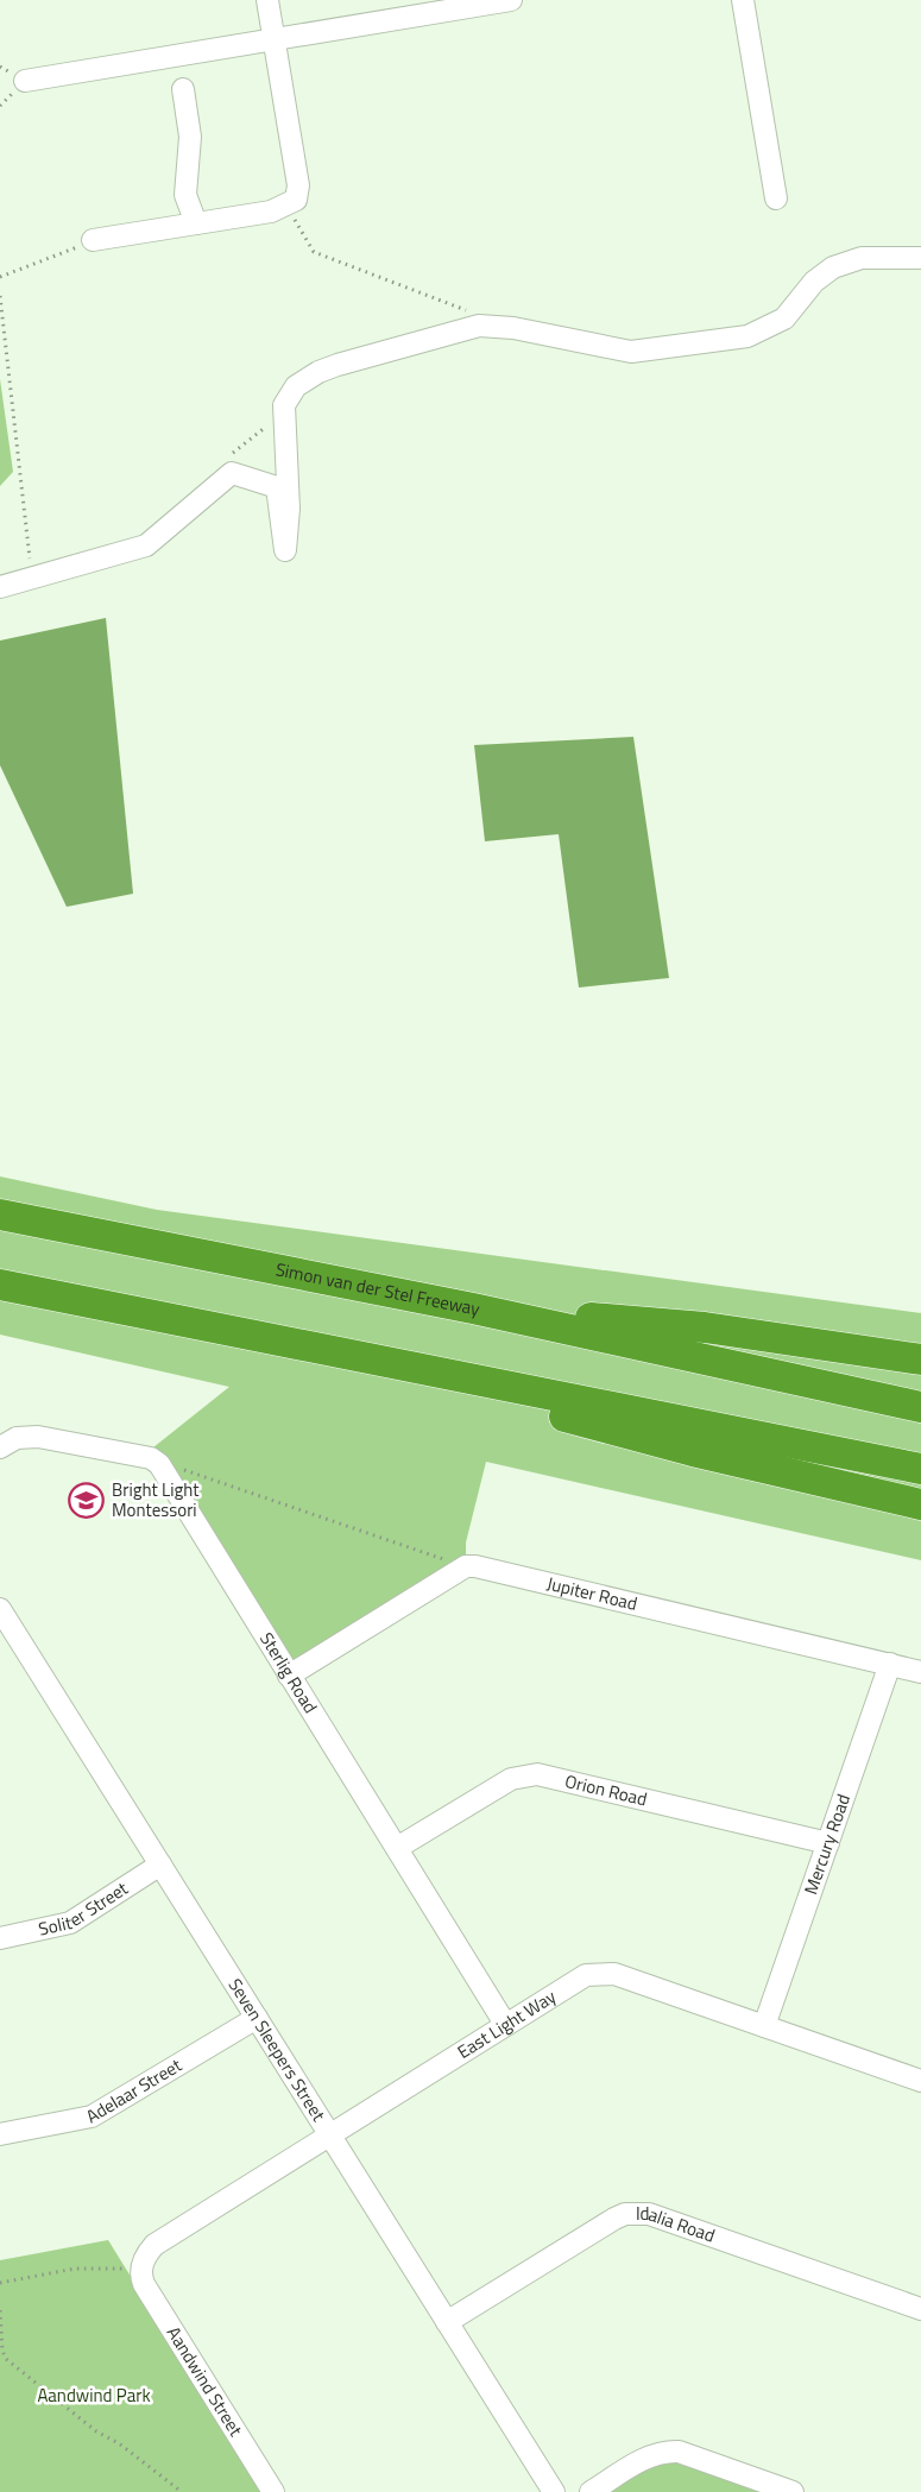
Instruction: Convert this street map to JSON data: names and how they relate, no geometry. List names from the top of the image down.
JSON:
{
  "streets": {
    "highway": ["Simon van der Stel Freeway"],
    "street": [
      "Jupiter Road",
      "Sterlig Road",
      "Orion Road",
      "Mercury Road",
      "Soliter Street",
      "East Light Way",
      "Seven Sleepers Street",
      "Adelaar Street",
      "Idalia Road",
      "Aandwind Street"
    ]
  },
  "crossings": [
    ["Jupiter Road", "Mercury Road"],
    ["Sterlig Road", "Orion Road"],
    ["Sterlig Road", "East Light Way"],
    ["Orion Road", "Mercury Road"],
    ["Mercury Road", "East Light Way"],
    ["Soliter Street", "Seven Sleepers Street"],
    ["East Light Way", "Seven Sleepers Street"],
    ["East Light Way", "Aandwind Street"],
    ["Seven Sleepers Street", "Adelaar Street"],
    ["Seven Sleepers Street", "Idalia Road"]
  ],
  "parks": ["Aandwind Park"],
  "places": {
    "school or university": ["Bright Light Montessori"]
  }
}
